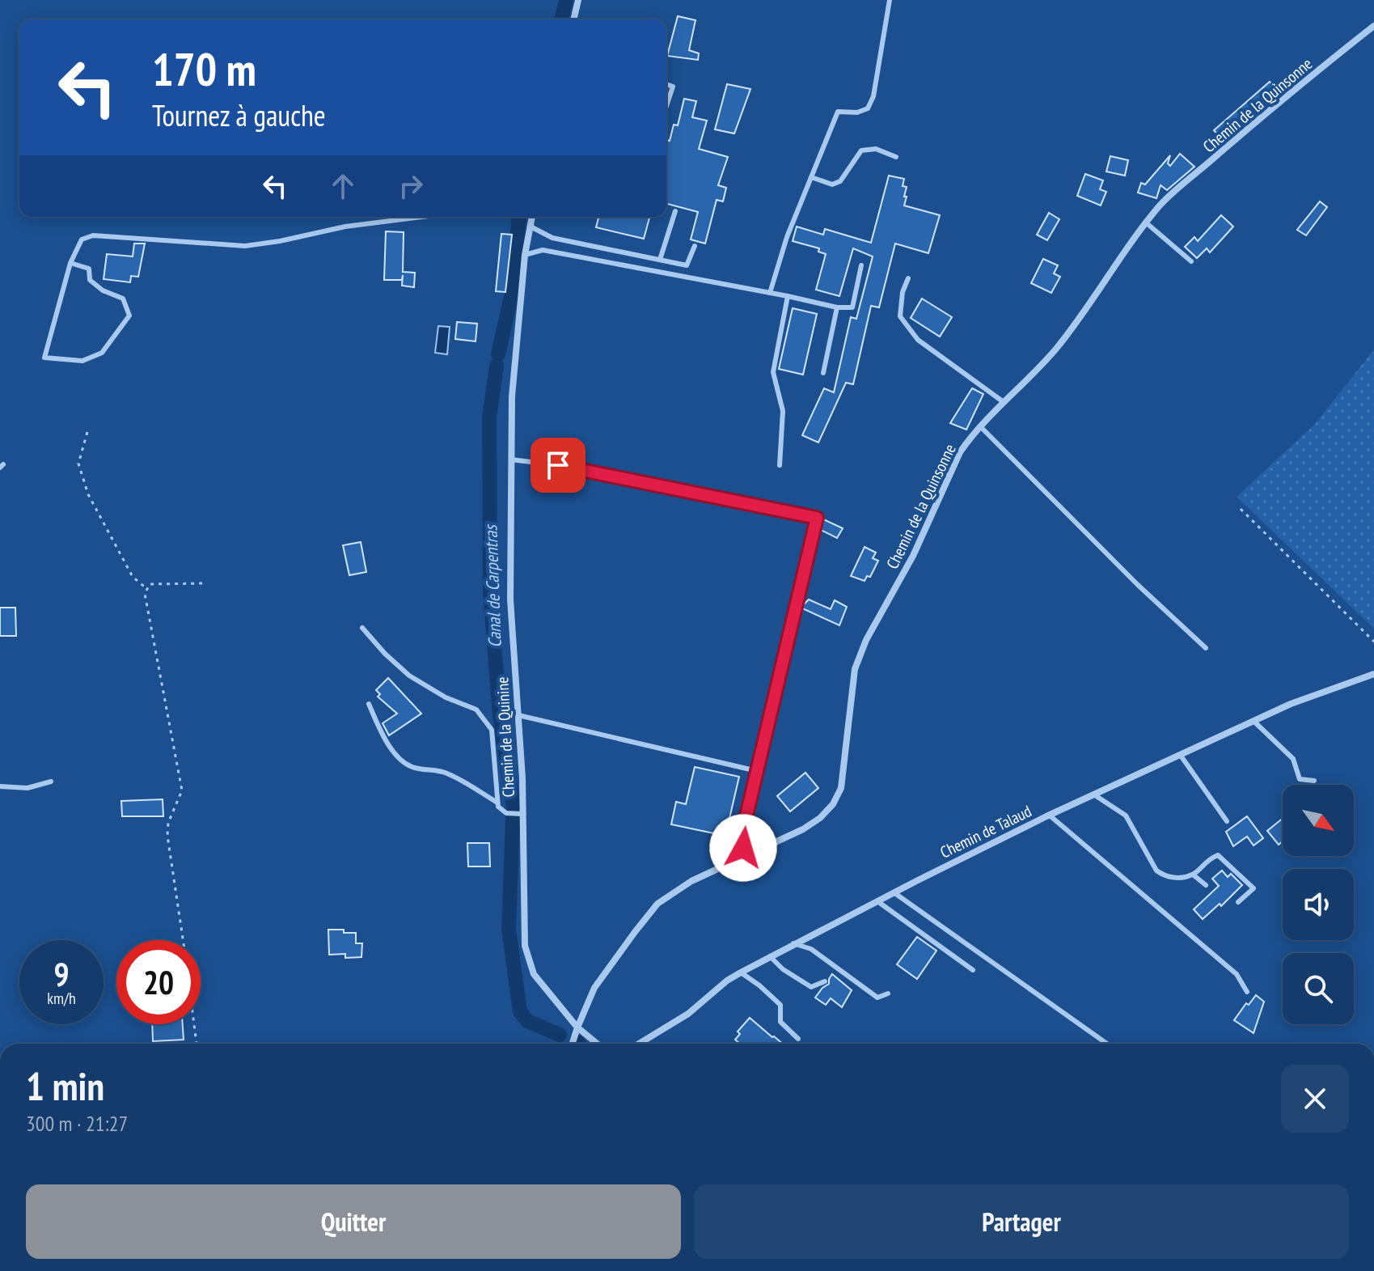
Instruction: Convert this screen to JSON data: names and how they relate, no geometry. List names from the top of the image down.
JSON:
{
  "streets": {
    "street": ["Chemin de la Quinsonne", "Chemin de la Quinine", "Chemin de Talaud"]
  },
  "crossings": [
    ["Chemin de la Quinsonne", "Chemin de la Quinine"]
  ],
  "water": ["Canal de Carpentras"],
  "north": "bottom right",
  "page": {
    "turn": ["170 m", "Tournez à gauche"],
    "speed": "9 km/h",
    "limit": "20",
    "heading": ["1 min", "300 m · 21:27"],
    "buttons": ["Quitter", "Partager"]
  }
}
